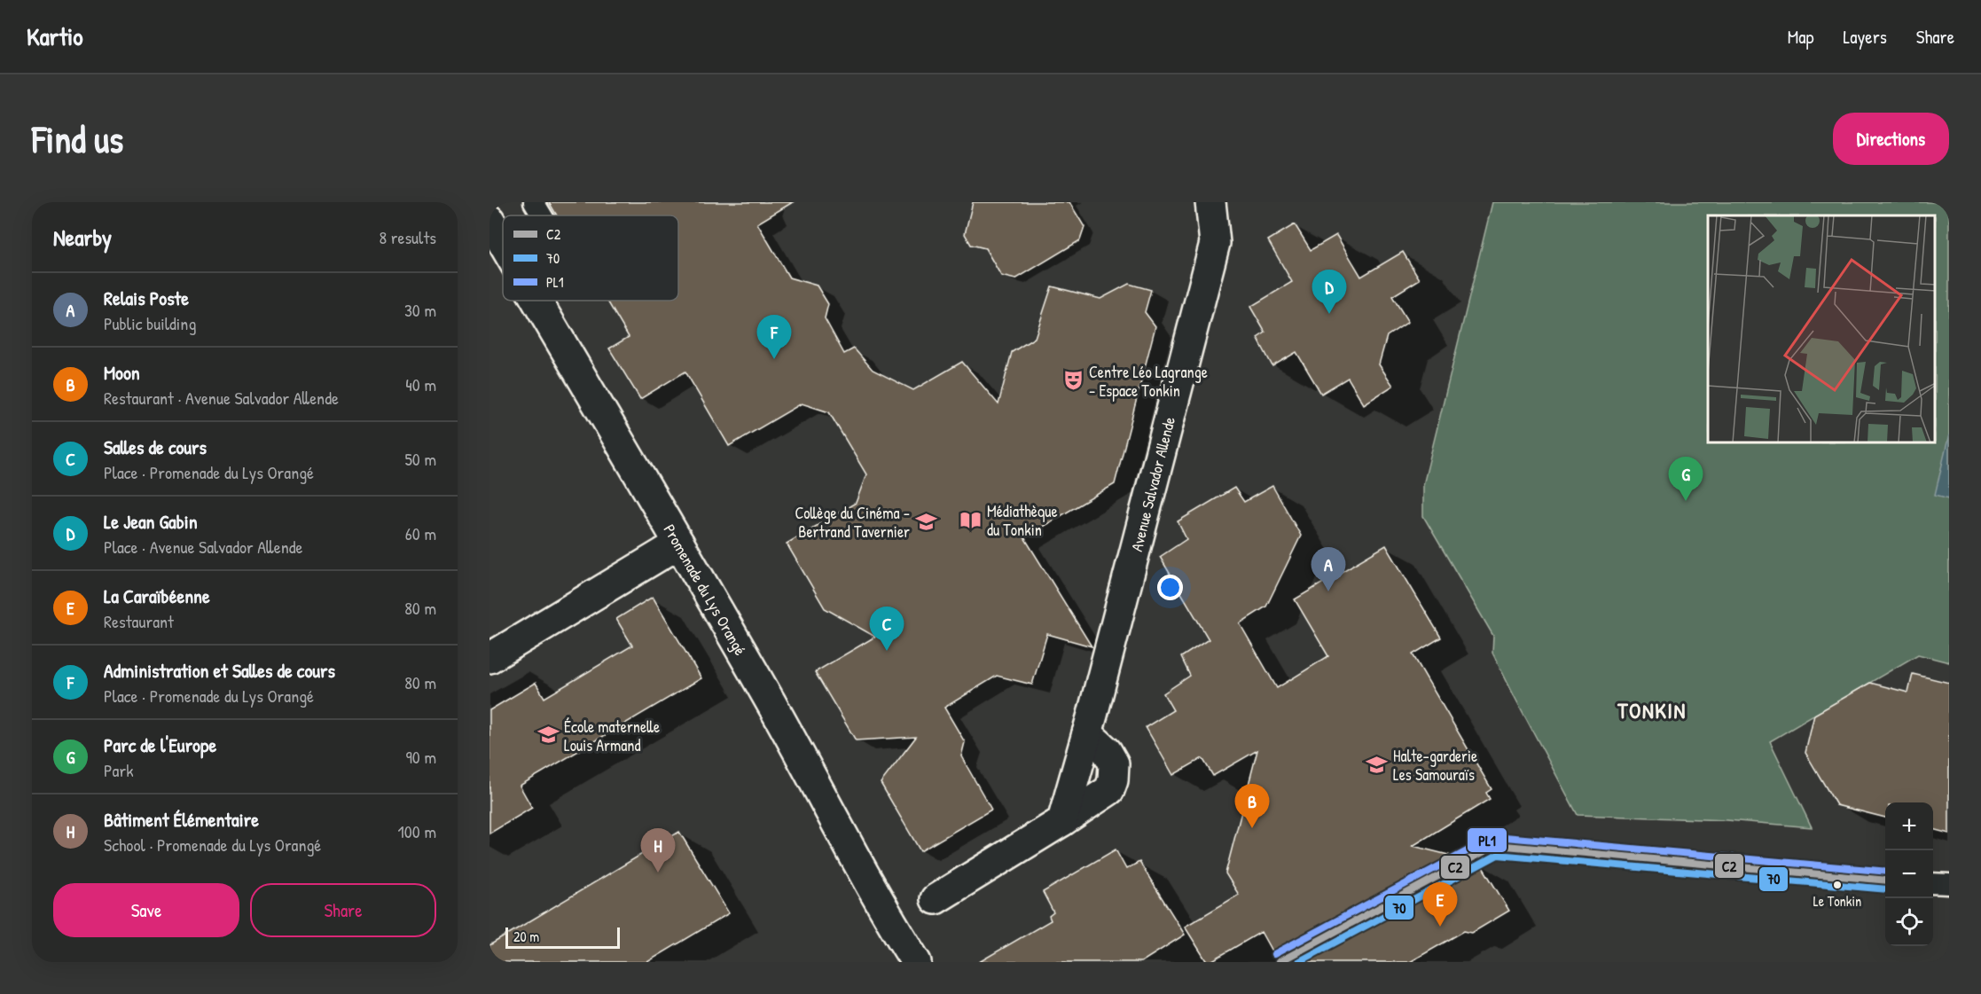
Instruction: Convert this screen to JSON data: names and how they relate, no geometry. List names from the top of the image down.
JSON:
{
  "streets": {
    "street": ["Avenue Salvador Allende", "Promenade du Lys Orangé"]
  },
  "districts": ["TONKIN"],
  "places": {
    "theatre": ["Centre Léo Lagrange - Espace Tonkin"],
    "library": ["Médiathèque du Tonkin"],
    "school or university": ["Collège du Cinéma - Bertrand Tavernier", "École maternelle Louis Armand", "Halte-garderie Les Samouraïs"],
    "other": ["Le Tonkin"]
  },
  "lines": ["transit line PL1", "transit line C2", "transit line 70"],
  "legend": ["C2", "70", "PL1"],
  "scale_bar": "20 m",
  "page": {
    "header": "Kartio",
    "nav": ["Map", "Layers", "Share"],
    "buttons": [
      "Directions",
      ["Save", "Share"]
    ],
    "title": "Find us",
    "heading": ["Nearby", "8 results"],
    "pins": [
      "D",
      "F",
      "G",
      "A",
      "C",
      "B",
      "H",
      "E"
    ],
    "list": [
      {
        "mark": "A",
        "name": "Relais Poste",
        "note": "Public building",
        "value": "30 m"
      },
      {
        "mark": "B",
        "name": "Moon",
        "note": "Restaurant · Avenue Salvador Allende",
        "value": "40 m"
      },
      {
        "mark": "C",
        "name": "Salles de cours",
        "note": "Place · Promenade du Lys Orangé",
        "value": "50 m"
      },
      {
        "mark": "D",
        "name": "Le Jean Gabin",
        "note": "Place · Avenue Salvador Allende",
        "value": "60 m"
      },
      {
        "mark": "E",
        "name": "La Caraïbéenne",
        "note": "Restaurant",
        "value": "80 m"
      },
      {
        "mark": "F",
        "name": "Administration et Salles de cours",
        "note": "Place · Promenade du Lys Orangé",
        "value": "80 m"
      },
      {
        "mark": "G",
        "name": "Parc de l'Europe",
        "note": "Park",
        "value": "90 m"
      },
      {
        "mark": "H",
        "name": "Bâtiment Élémentaire",
        "note": "School · Promenade du Lys Orangé",
        "value": "100 m"
      }
    ],
    "map_buttons": ["+", "−"],
    "scale": "20 m"
  }
}
